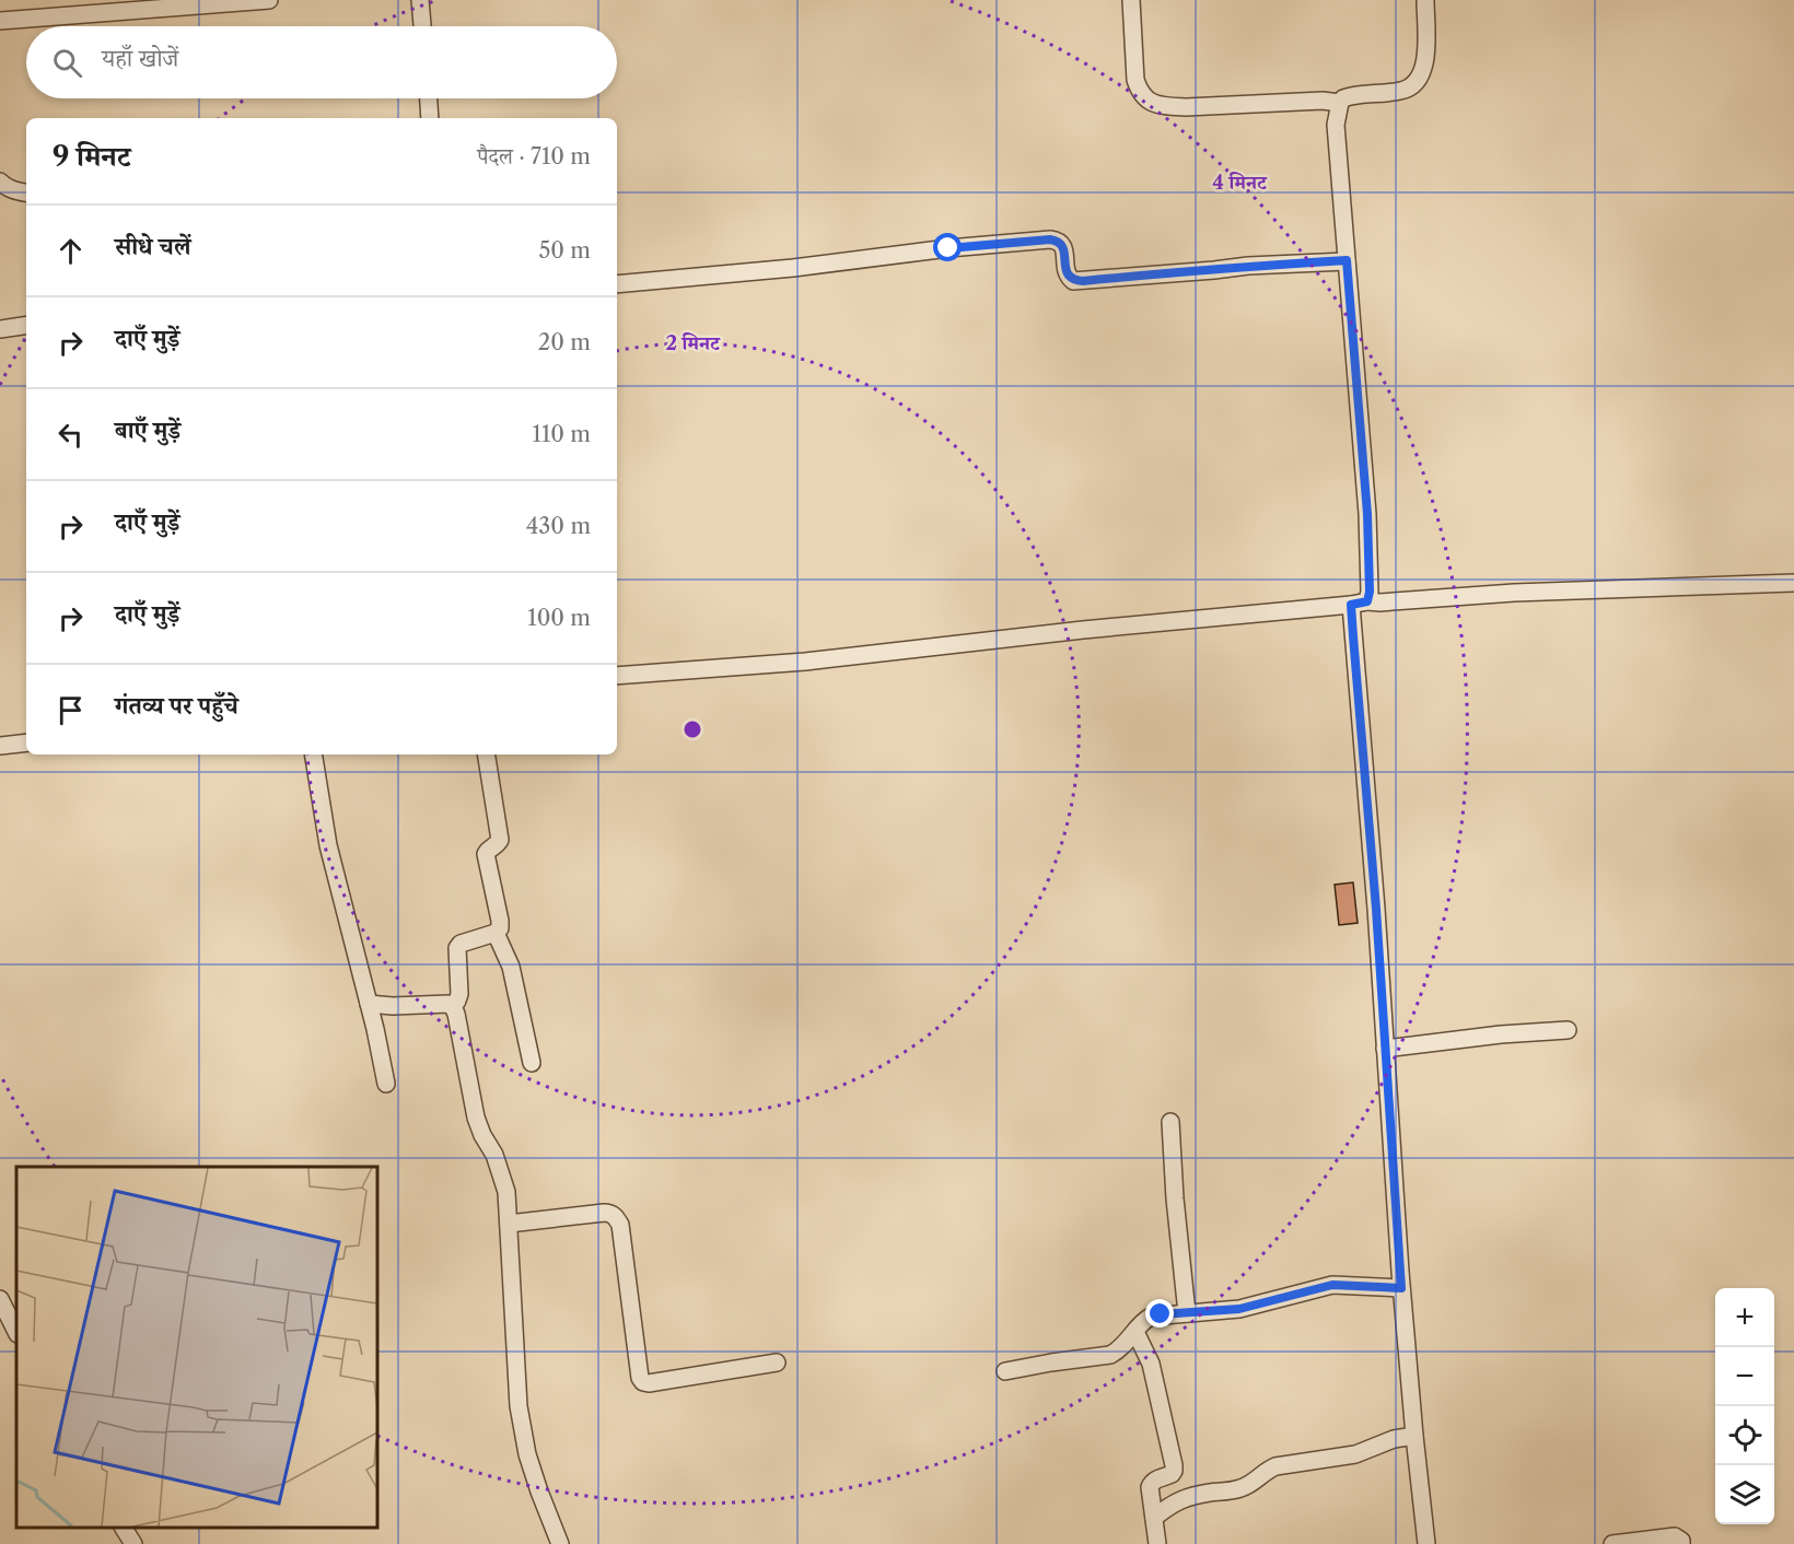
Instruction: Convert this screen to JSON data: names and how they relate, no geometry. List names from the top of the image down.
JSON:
{
  "page": {
    "search": "यहाँ खोजें",
    "heading": ["9 मिनट", "पैदल · 710 m"],
    "list": [
      ["सीधे चलें", "50 m"],
      ["दाएँ मुड़ें", "20 m"],
      ["बाएँ मुड़ें", "110 m"],
      ["दाएँ मुड़ें", "430 m"],
      ["दाएँ मुड़ें", "100 m"],
      "गंतव्य पर पहुँचे"
    ],
    "map_buttons": ["+", "−"]
  },
  "rings": ["4 मिनट", "2 मिनट"]
}
